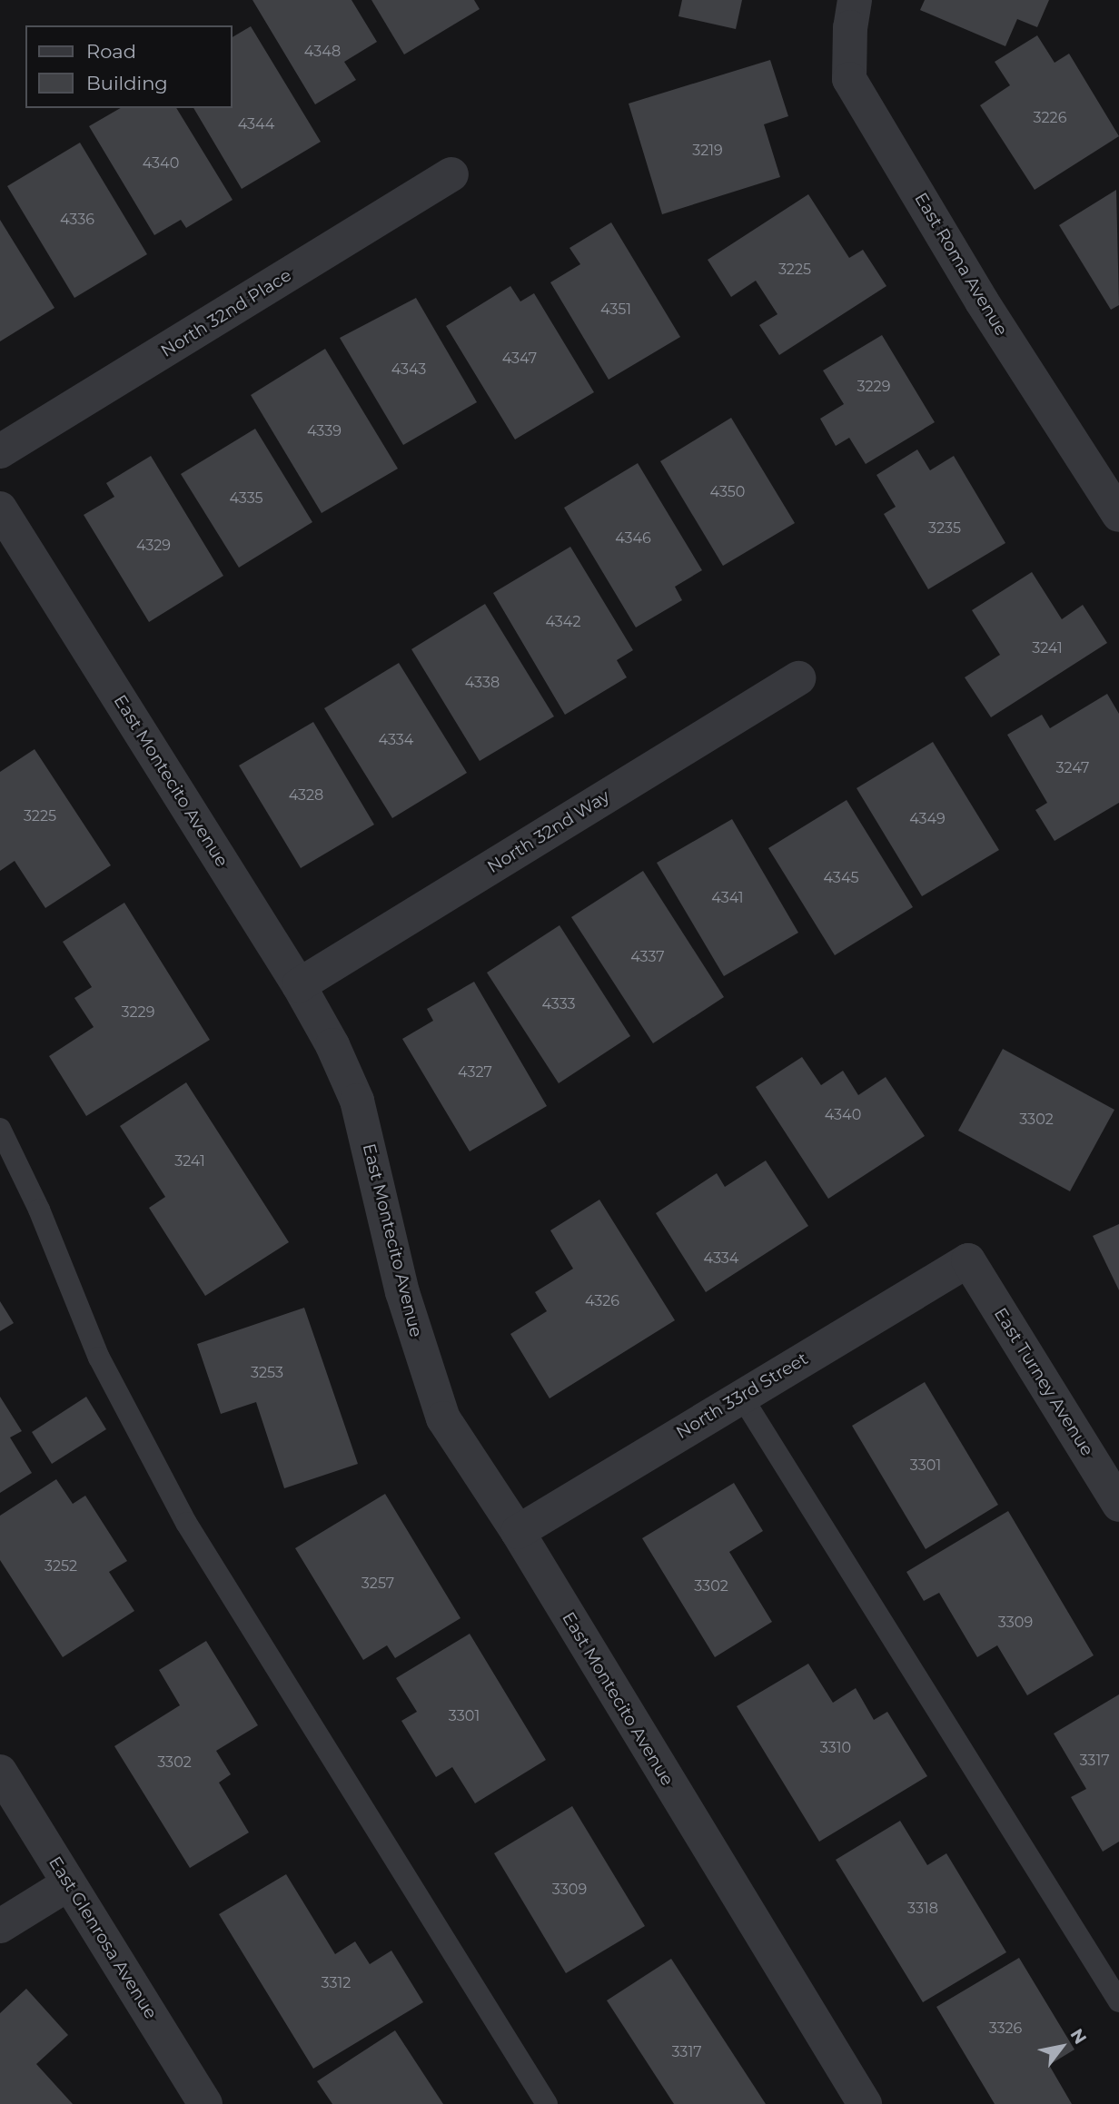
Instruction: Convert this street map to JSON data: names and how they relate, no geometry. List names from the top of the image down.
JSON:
{
  "streets": {
    "street": [
      "East Roma Avenue",
      "North 32nd Place",
      "East Montecito Avenue",
      "North 32nd Way",
      "East Turney Avenue",
      "North 33rd Street",
      "East Glenrosa Avenue"
    ]
  },
  "crossings": [
    ["East Montecito Avenue", "North 32nd Way"],
    ["East Montecito Avenue", "North 33rd Street"],
    ["East Turney Avenue", "North 33rd Street"]
  ],
  "house_numbers": [
    "4348",
    "3226",
    "4344",
    "3219",
    "4340",
    "4336",
    "3225",
    "4351",
    "4347",
    "4343",
    "3229",
    "4339",
    "4350",
    "4335",
    "3235",
    "4346",
    "4329",
    "4342",
    "3241",
    "4338",
    "4334",
    "3247",
    "4328",
    "3225",
    "4349",
    "4345",
    "4341",
    "4337",
    "4333",
    "3229",
    "4327",
    "4340",
    "3302",
    "3241",
    "4334",
    "4326",
    "3253",
    "3301",
    "3252",
    "3257",
    "3302",
    "3309",
    "3301",
    "3310",
    "3317",
    "3302",
    "3309",
    "3318",
    "3312",
    "3326",
    "3317"
  ],
  "legend": ["Road", "Building"],
  "north": "top right"
}
